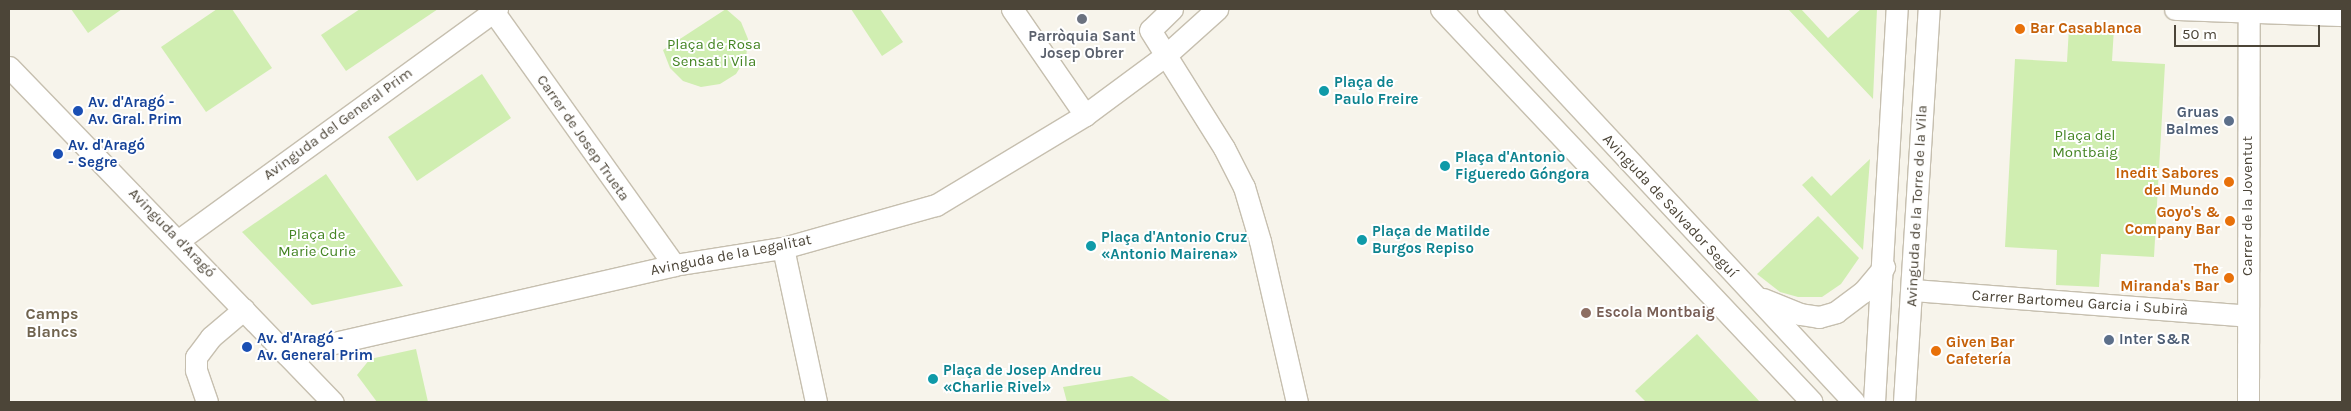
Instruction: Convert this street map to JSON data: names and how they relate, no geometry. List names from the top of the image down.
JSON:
{
  "streets": {
    "street": [
      "Avinguda del General Prim",
      "Carrer de Josep Trueta",
      "Avinguda de Salvador Seguí",
      "Avinguda de la Torre de la Vila",
      "Carrer de la Joventut",
      "Avinguda d'Aragó",
      "Avinguda de la Legalitat",
      "Carrer Bartomeu Garcia i Subirà"
    ]
  },
  "crossings": [
    ["Avinguda del General Prim", "Carrer de Josep Trueta"],
    ["Avinguda del General Prim", "Avinguda d'Aragó"],
    ["Carrer de Josep Trueta", "Avinguda de la Legalitat"],
    ["Avinguda de la Torre de la Vila", "Carrer Bartomeu Garcia i Subirà"],
    ["Carrer de la Joventut", "Carrer Bartomeu Garcia i Subirà"],
    ["Avinguda d'Aragó", "Avinguda de la Legalitat"]
  ],
  "districts": ["Camps Blancs"],
  "parks": ["Plaça de Rosa Sensat i Vila", "Plaça del Montbaig", "Plaça de Marie Curie"],
  "places": [
    "Parròquia Sant Josep Obrer",
    "Bar Casablanca",
    "Plaça de Paulo Freire",
    "Av. d'Aragó - Av. Gral. Prim",
    "Gruas Balmes",
    "Av. d'Aragó - Segre",
    "Plaça d'Antonio Figueredo Góngora",
    "Inedit Sabores del Mundo",
    "Goyo's & Company Bar",
    "Plaça de Matilde Burgos Repiso",
    "Plaça d'Antonio Cruz «Antonio Mairena»",
    "The Miranda's Bar",
    "Escola Montbaig",
    "Inter S&R",
    "Av. d'Aragó - Av. General Prim",
    "Given Bar Cafetería",
    "Plaça de Josep Andreu «Charlie Rivel»"
  ],
  "scale_bar": "50 m"
}
